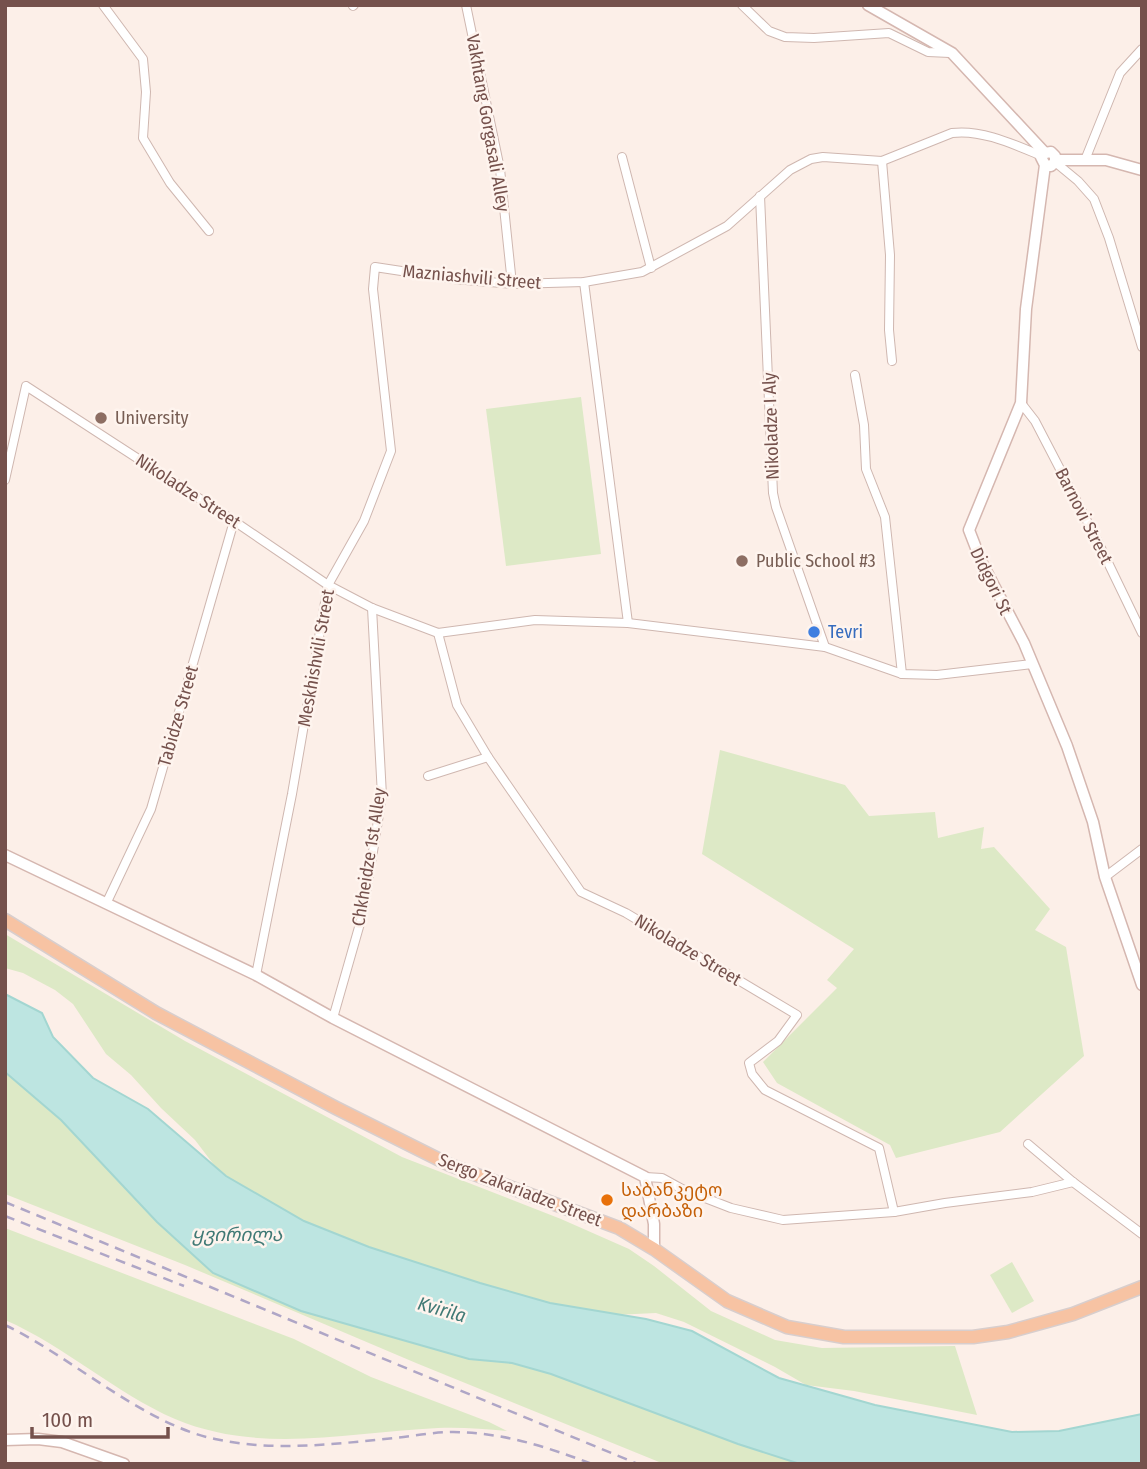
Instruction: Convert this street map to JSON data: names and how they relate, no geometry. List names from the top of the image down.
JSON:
{
  "streets": {
    "main road": ["Sergo Zakariadze Street"],
    "street": [
      "Vakhtang Gorgasali Alley",
      "Mazniashvili Street",
      "Nikoladze I Aly",
      "Nikoladze Street",
      "Barnovi Street",
      "Didgori St",
      "Meskhishvili Street",
      "Tabidze Street",
      "Chkheidze 1st Alley"
    ]
  },
  "crossings": [
    ["Vakhtang Gorgasali Alley", "Mazniashvili Street"],
    ["Mazniashvili Street", "Nikoladze I Aly"],
    ["Mazniashvili Street", "Didgori St"],
    ["Mazniashvili Street", "Meskhishvili Street"],
    ["Nikoladze I Aly", "Nikoladze Street"],
    ["Nikoladze Street", "Didgori St"],
    ["Nikoladze Street", "Meskhishvili Street"],
    ["Nikoladze Street", "Tabidze Street"],
    ["Nikoladze Street", "Chkheidze 1st Alley"],
    ["Barnovi Street", "Didgori St"]
  ],
  "water": ["ყვირილა", "Kvirila"],
  "places": [
    "University",
    "Public School #3",
    "Tevri",
    "საბანკეტო დარბაზი"
  ],
  "scale_bar": "100 m"
}
